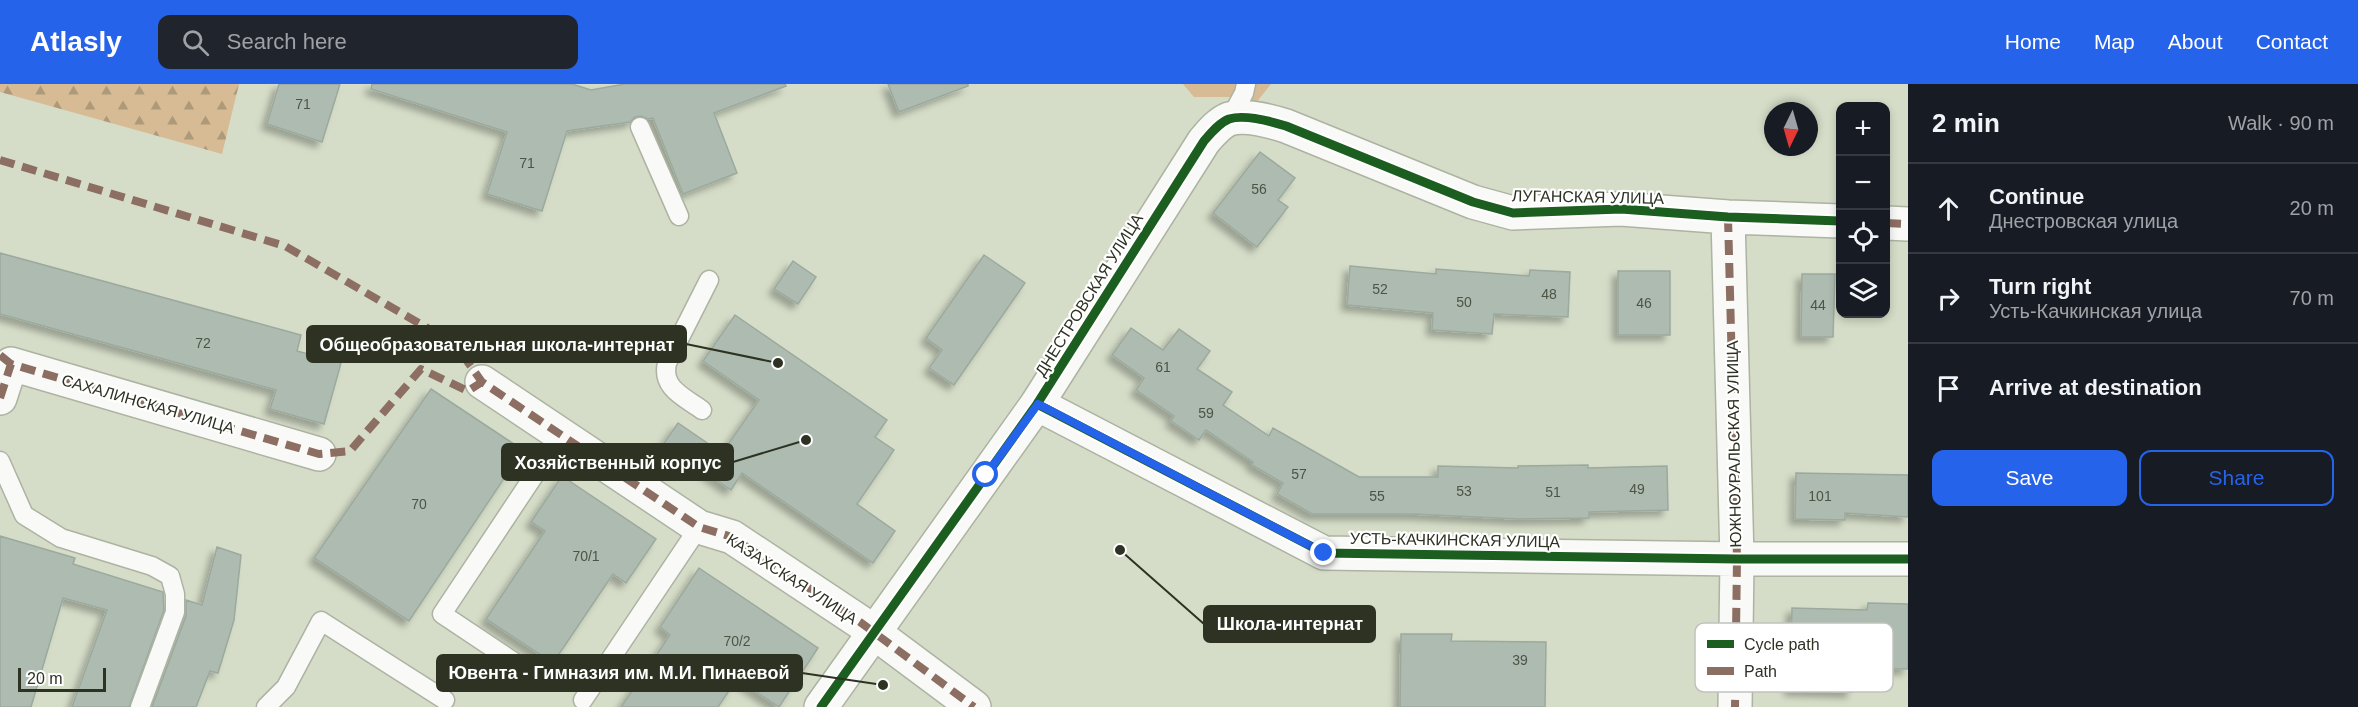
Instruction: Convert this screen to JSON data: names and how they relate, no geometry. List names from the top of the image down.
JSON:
{
  "streets": {
    "street": [
      "ЛУГАНСКАЯ УЛИЦА",
      "ДНЕСТРОВСКАЯ УЛИЦА",
      "САХАЛИНСКАЯ УЛИЦА",
      "ЮЖНОУРАЛЬСКАЯ УЛИЦА",
      "УСТЬ-КАЧКИНСКАЯ УЛИЦА",
      "КАЗАХСКАЯ УЛИЦА"
    ]
  },
  "crossings": [
    ["ЛУГАНСКАЯ УЛИЦА", "ДНЕСТРОВСКАЯ УЛИЦА"],
    ["ЛУГАНСКАЯ УЛИЦА", "ЮЖНОУРАЛЬСКАЯ УЛИЦА"],
    ["ДНЕСТРОВСКАЯ УЛИЦА", "УСТЬ-КАЧКИНСКАЯ УЛИЦА"],
    ["ДНЕСТРОВСКАЯ УЛИЦА", "КАЗАХСКАЯ УЛИЦА"],
    ["ЮЖНОУРАЛЬСКАЯ УЛИЦА", "УСТЬ-КАЧКИНСКАЯ УЛИЦА"]
  ],
  "places": [
    "Общеобразовательная школа-интернат",
    "Хозяйственный корпус",
    "Школа-интернат",
    "Ювента - Гимназия им. М.И. Пинаевой"
  ],
  "house_numbers": [
    "71",
    "71",
    "56",
    "52",
    "48",
    "50",
    "46",
    "44",
    "72",
    "61",
    "59",
    "57",
    "49",
    "53",
    "51",
    "55",
    "101",
    "70",
    "70/1",
    "70/2",
    "39"
  ],
  "legend": ["Cycle path", "Path"],
  "scale_bar": "20 m",
  "north": "bottom",
  "page": {
    "header": "Atlasly",
    "search": "Search here",
    "nav": [
      "Home",
      "Map",
      "About",
      "Contact"
    ],
    "heading": ["2 min", "Walk · 90 m"],
    "map_buttons": ["+", "−"],
    "list": [
      ["Continue", "Днестровская улица", "20 m"],
      ["Turn right", "Усть-Качкинская улица", "70 m"],
      "Arrive at destination"
    ],
    "buttons": ["Save", "Share"],
    "scale": "20 m"
  }
}
